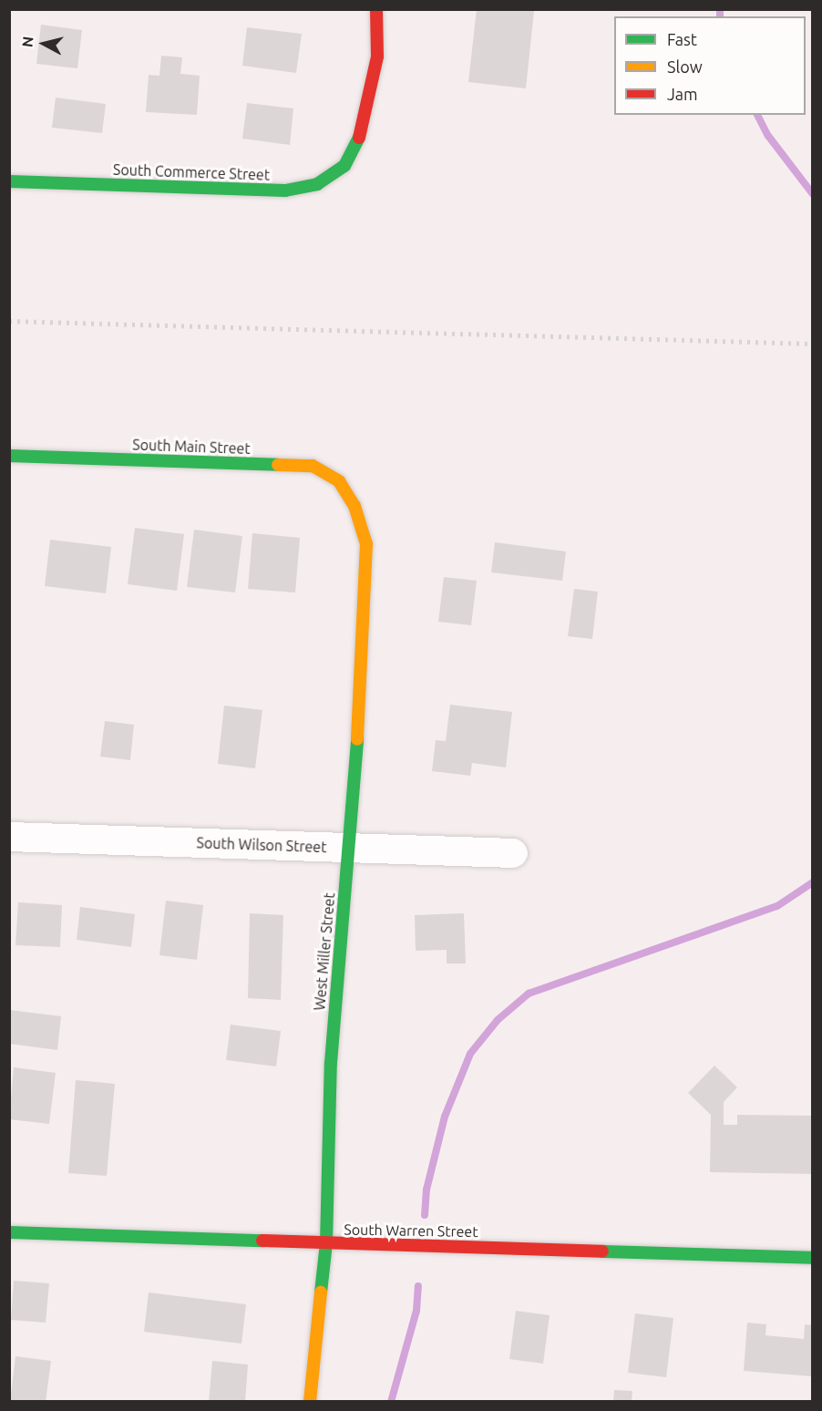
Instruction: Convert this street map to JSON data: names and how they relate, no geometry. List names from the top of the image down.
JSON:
{
  "streets": {
    "street": [
      "South Commerce Street",
      "South Main Street",
      "South Wilson Street",
      "West Miller Street",
      "South Warren Street"
    ]
  },
  "crossings": [
    ["South Main Street", "West Miller Street"],
    ["South Wilson Street", "West Miller Street"],
    ["West Miller Street", "South Warren Street"]
  ],
  "legend": ["Fast", "Slow", "Jam"],
  "north": "left"
}
